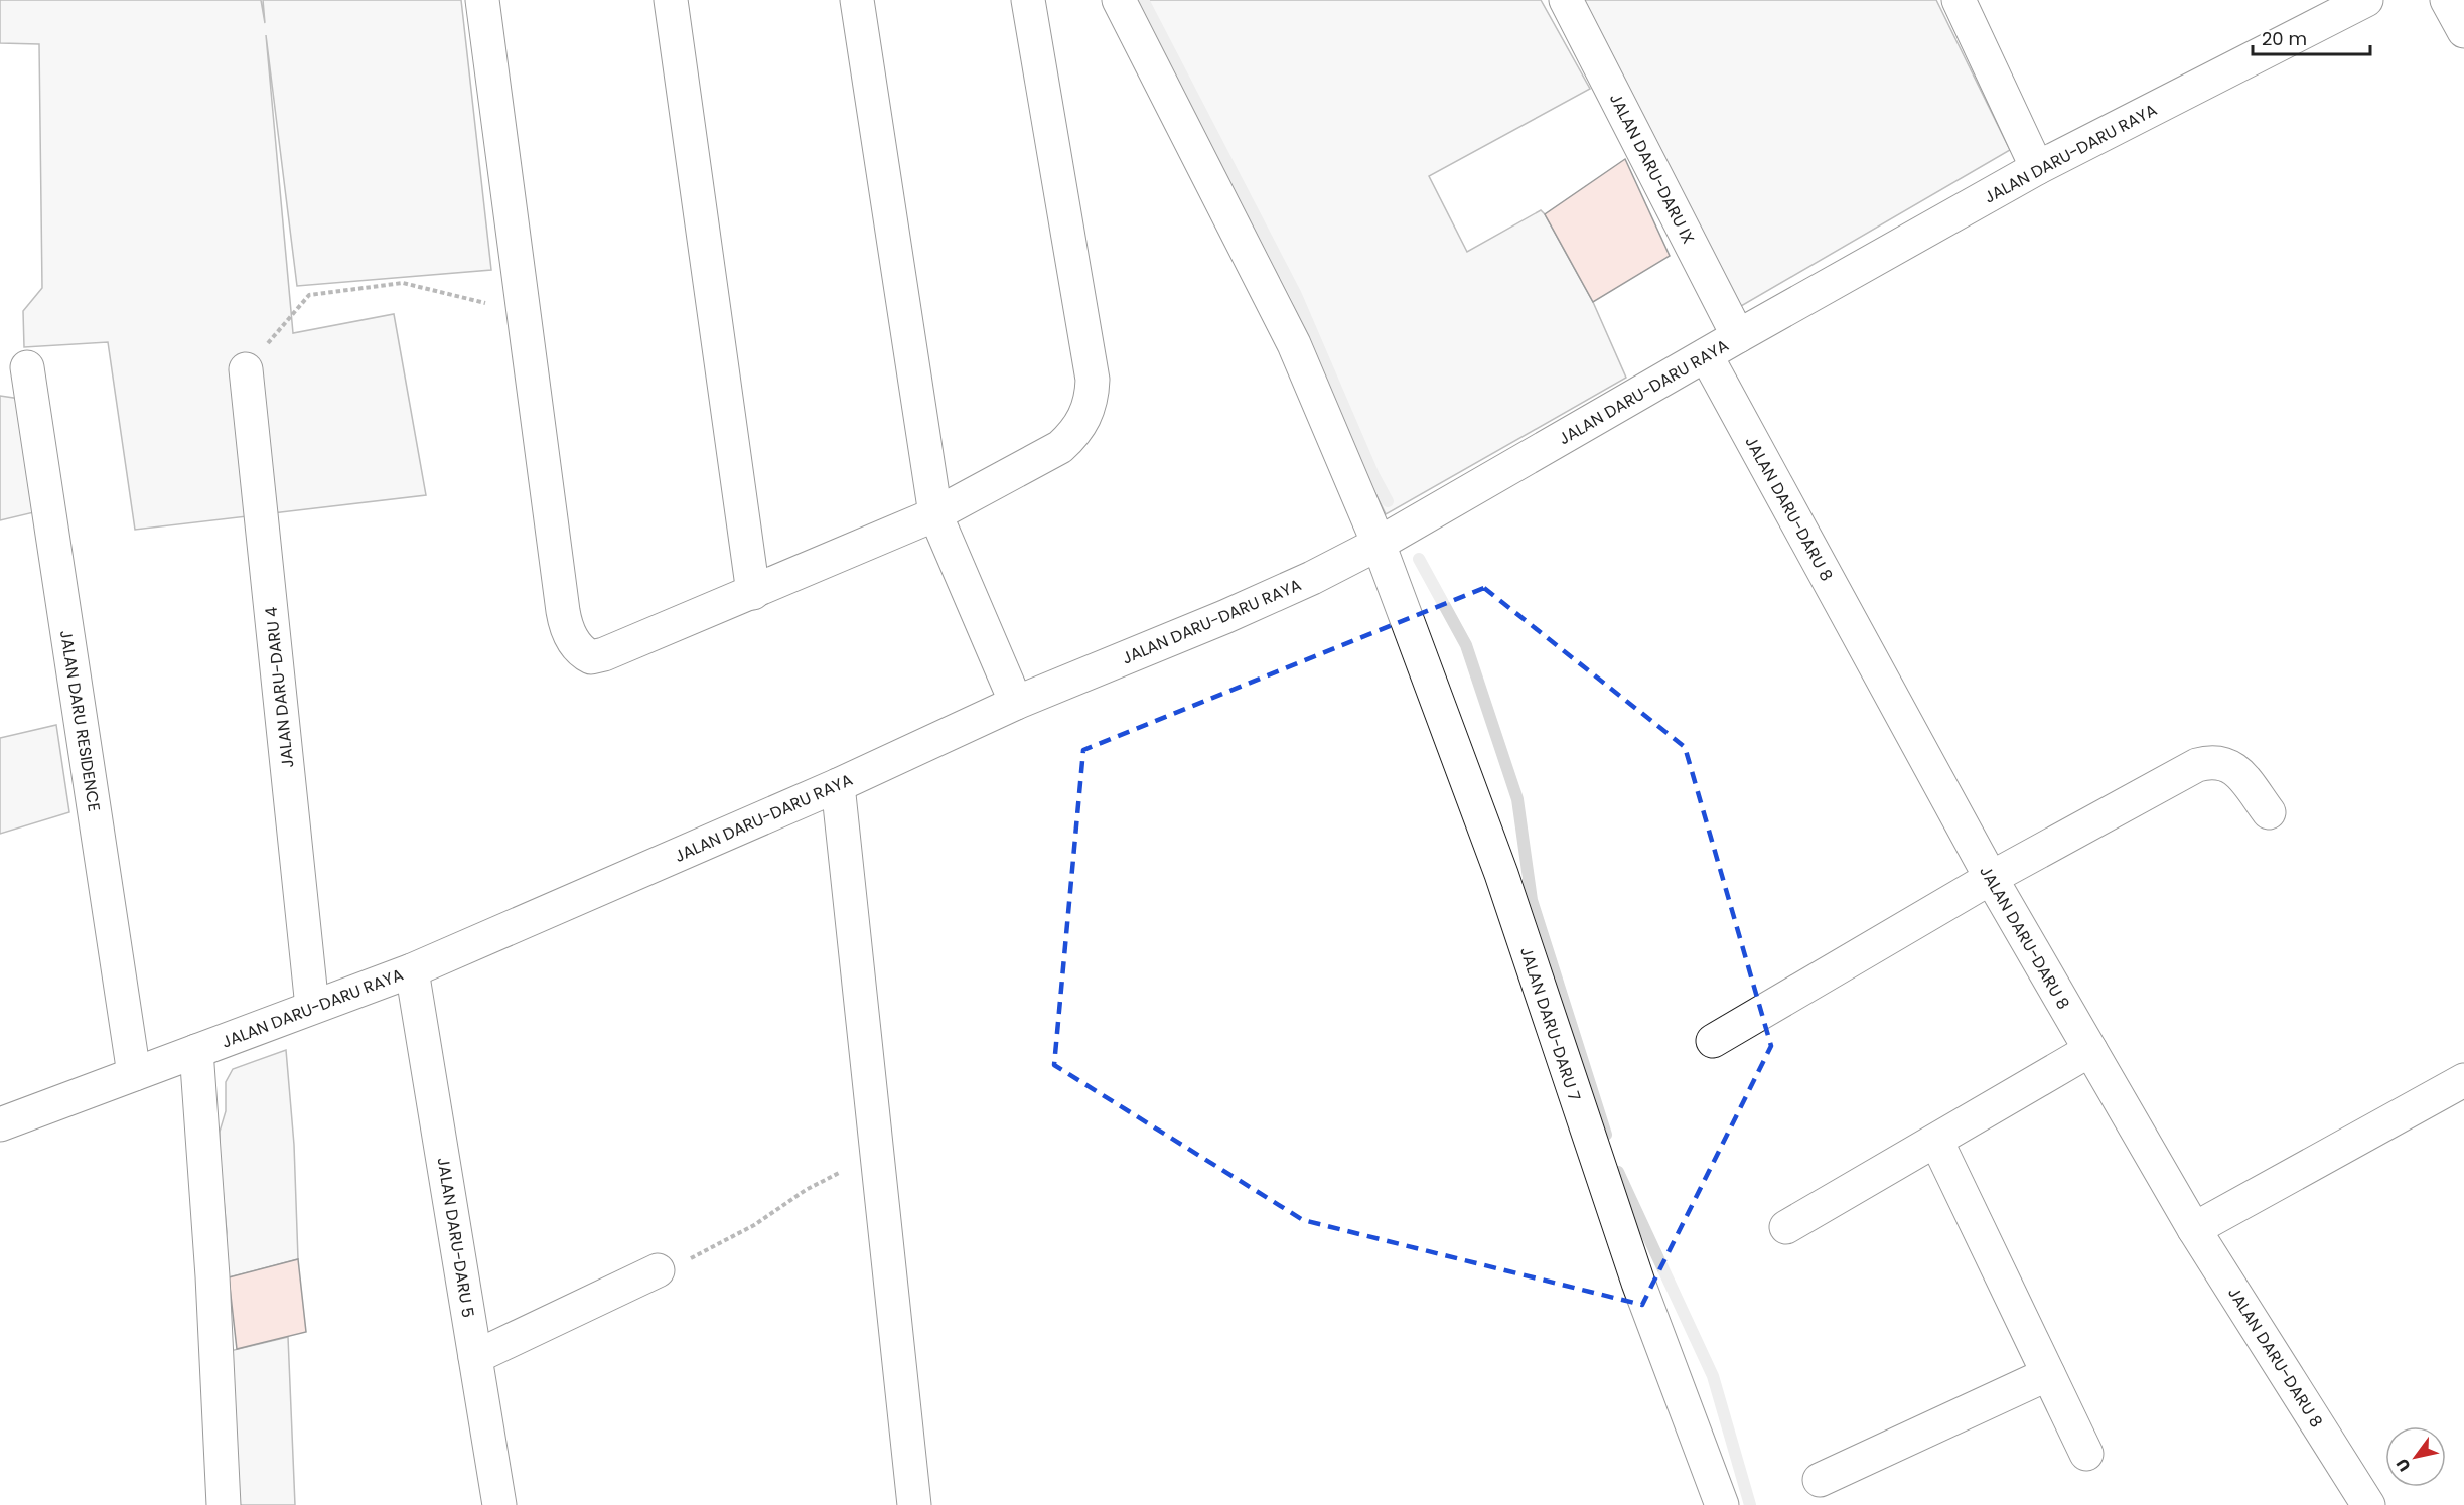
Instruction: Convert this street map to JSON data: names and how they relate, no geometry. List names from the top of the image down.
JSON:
{
  "streets": {
    "street": [
      "JALAN DARU-DARU RAYA",
      "JALAN DARU-DARU IX",
      "JALAN DARU-DARU 8",
      "JALAN DARU-DARU 4",
      "JALAN DARU RESIDENCE",
      "JALAN DARU-DARU 7",
      "JALAN DARU-DARU 5"
    ]
  },
  "crossings": [
    ["JALAN DARU-DARU RAYA", "JALAN DARU-DARU IX"],
    ["JALAN DARU-DARU RAYA", "JALAN DARU-DARU 8"],
    ["JALAN DARU-DARU RAYA", "JALAN DARU-DARU 4"],
    ["JALAN DARU-DARU RAYA", "JALAN DARU RESIDENCE"],
    ["JALAN DARU-DARU RAYA", "JALAN DARU-DARU 7"],
    ["JALAN DARU-DARU RAYA", "JALAN DARU-DARU 5"]
  ],
  "scale_bar": "20 m",
  "north": "bottom left"
}
